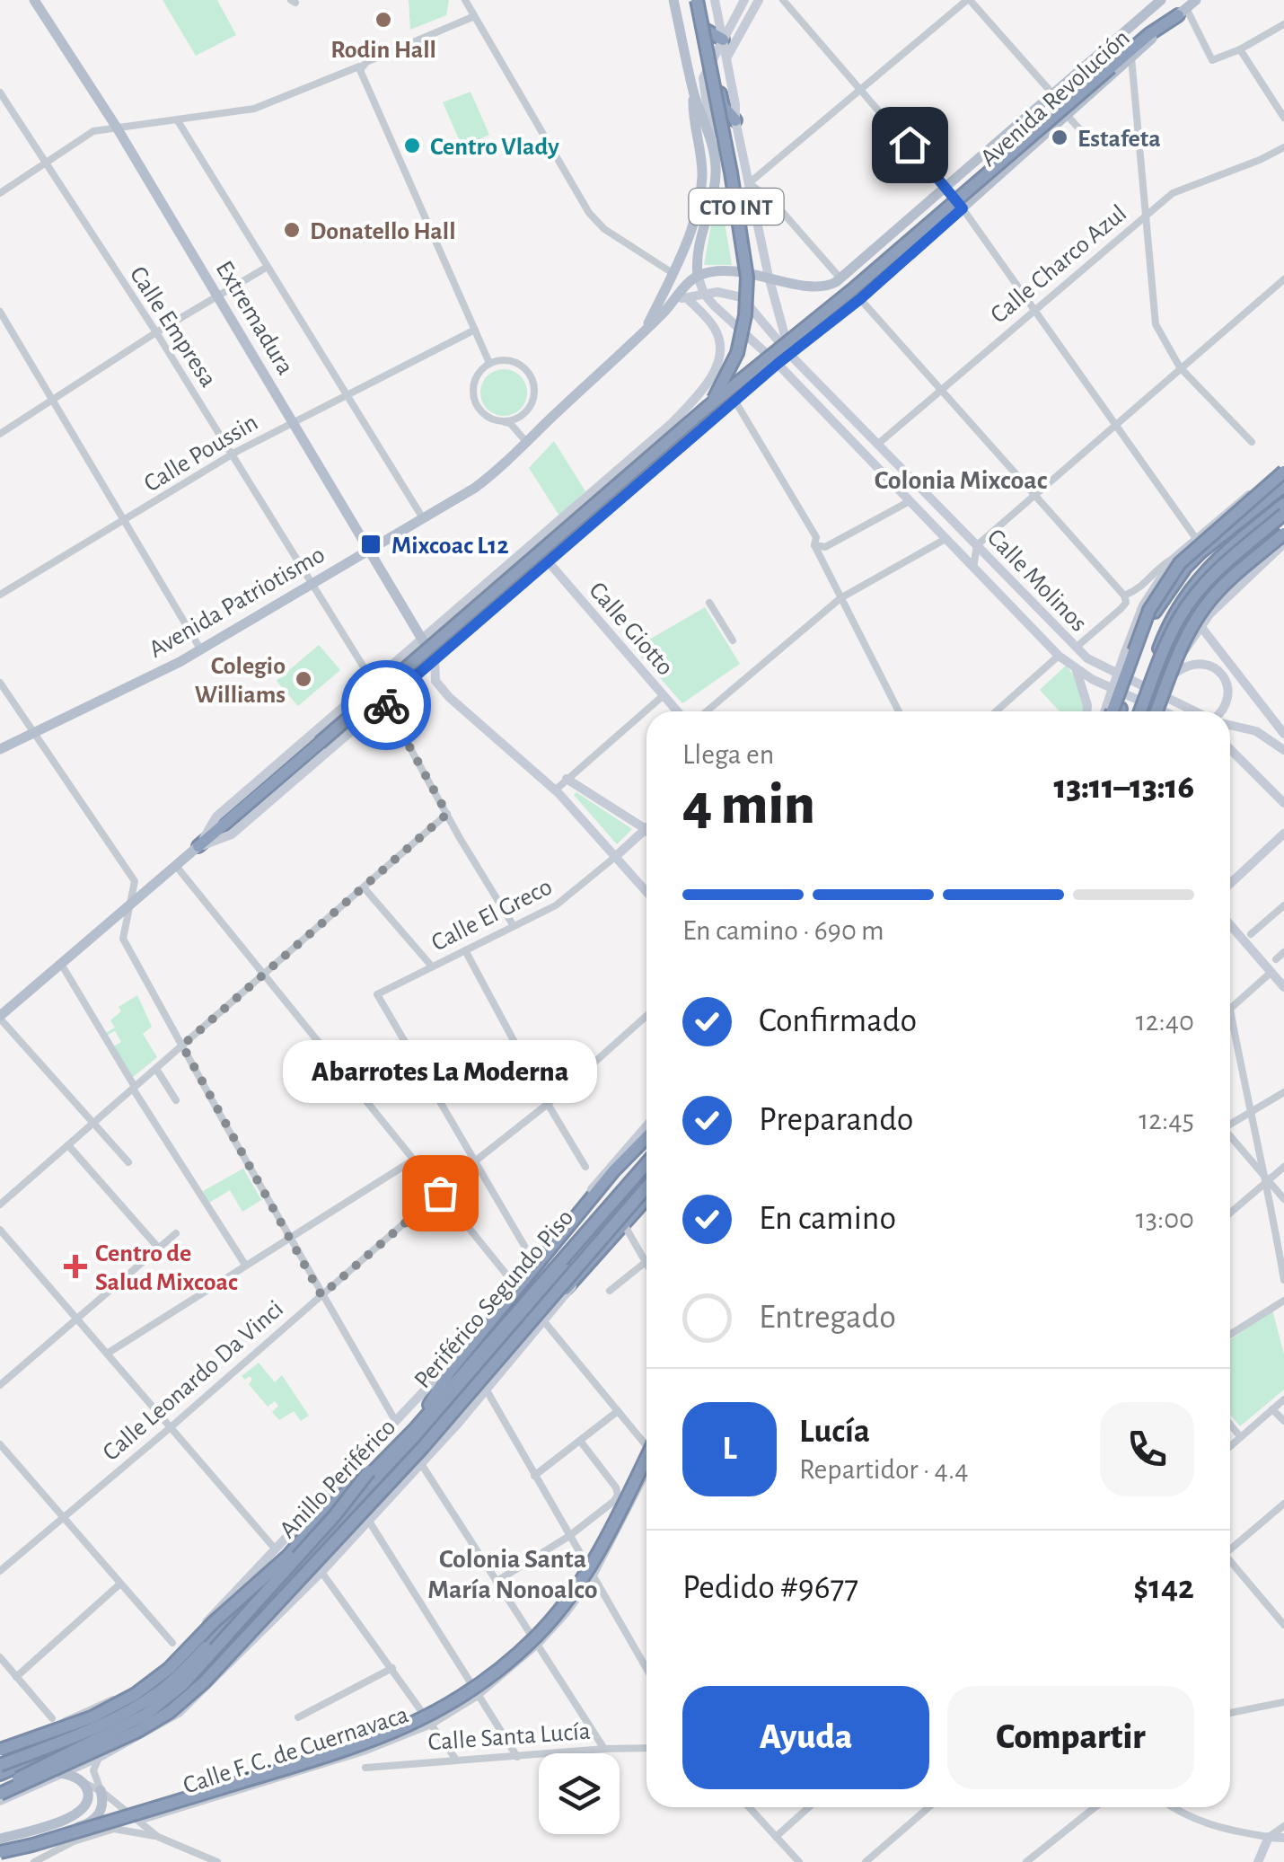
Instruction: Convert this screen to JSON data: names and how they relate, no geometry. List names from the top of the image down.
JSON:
{
  "streets": {
    "highway": ["CTO INT", "Periférico Segundo Piso", "Anillo Periférico"],
    "main road": [
      "Avenida Revolución",
      "Extremadura",
      "Calle Molinos",
      "Avenida Patriotismo",
      "Calle Giotto",
      "Calle El Greco"
    ],
    "street": [
      "Calle Charco Azul",
      "Calle Empresa",
      "Calle Poussin",
      "Calle Leonardo Da Vinci",
      "Calle Santa Lucía",
      "Calle F. C. de Cuernavaca"
    ]
  },
  "crossings": [
    ["Avenida Revolución", "CTO INT"],
    ["Avenida Revolución", "Extremadura"],
    ["Avenida Revolución", "Calle Empresa"],
    ["Avenida Revolución", "Calle Molinos"],
    ["Avenida Revolución", "Avenida Patriotismo"],
    ["Avenida Revolución", "Calle Giotto"],
    ["CTO INT", "Calle Molinos"],
    ["CTO INT", "Avenida Patriotismo"],
    ["Calle Charco Azul", "Calle Molinos"],
    ["Extremadura", "Calle Poussin"],
    ["Extremadura", "Avenida Patriotismo"],
    ["Calle Empresa", "Calle Poussin"],
    ["Calle Empresa", "Avenida Patriotismo"],
    ["Calle Empresa", "Calle El Greco"],
    ["Calle Molinos", "Avenida Patriotismo"],
    ["Calle El Greco", "Calle Leonardo Da Vinci"],
    ["Periférico Segundo Piso", "Anillo Periférico"]
  ],
  "districts": ["Colonia Mixcoac", "Colonia Santa María Nonoalco"],
  "places": {
    "other": [
      "Rodin Hall",
      "Estafeta",
      "Centro Vlady",
      "Donatello Hall",
      "Colegio Williams",
      "Abarrotes La Moderna"
    ],
    "transit": ["Mixcoac L12"],
    "health": ["Centro de Salud Mixcoac"]
  },
  "page": {
    "heading": ["4 min", "Llega en", "13:11–13:16"],
    "panel": [
      "Lucía",
      "Repartidor · 4.4",
      "Pedido #9677",
      "$142"
    ],
    "bar": "En camino · 690 m",
    "list": [
      ["Confirmado", "12:40"],
      ["Preparando", "12:45"],
      ["En camino", "13:00"],
      "Entregado"
    ],
    "bubble": "Abarrotes La Moderna",
    "round": "L",
    "buttons": ["Ayuda", "Compartir"]
  }
}
